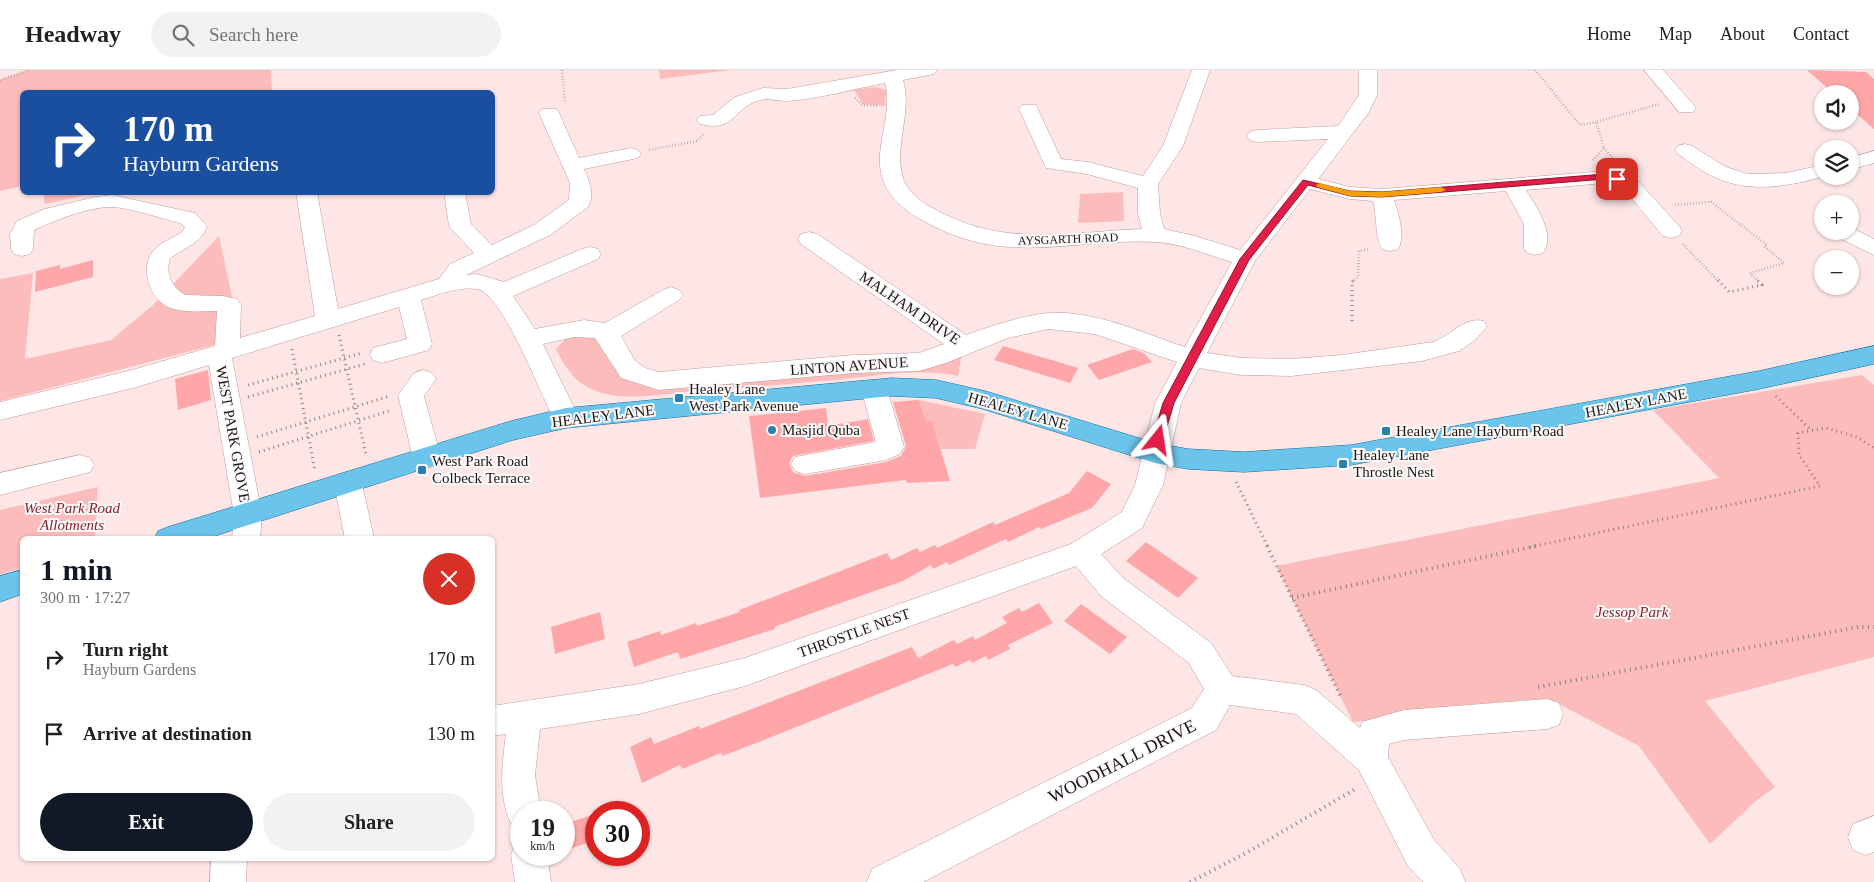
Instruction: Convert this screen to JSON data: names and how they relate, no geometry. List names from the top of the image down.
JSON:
{
  "streets": {
    "main road": ["HEALEY LANE"],
    "street": [
      "AYSGARTH ROAD",
      "MALHAM DRIVE",
      "LINTON AVENUE",
      "WEST PARK GROVE",
      "THROSTLE NEST",
      "WOODHALL DRIVE"
    ]
  },
  "crossings": [
    ["AYSGARTH ROAD", "THROSTLE NEST"],
    ["MALHAM DRIVE", "LINTON AVENUE"],
    ["MALHAM DRIVE", "THROSTLE NEST"],
    ["HEALEY LANE", "WEST PARK GROVE"],
    ["HEALEY LANE", "THROSTLE NEST"]
  ],
  "parks": ["West Park Road Allotments", "Jessop Park"],
  "places": {
    "transit": [
      "Healey Lane West Park Avenue",
      "Healey Lane Hayburn Road",
      "Healey Lane Throstle Nest",
      "West Park Road Colbeck Terrace"
    ],
    "other": ["Masjid Quba"]
  },
  "page": {
    "header": "Headway",
    "search": "Search here",
    "nav": [
      "Home",
      "Map",
      "About",
      "Contact"
    ],
    "map_buttons": ["+", "−"],
    "turn": ["170 m", "Hayburn Gardens"],
    "heading": ["1 min", "300 m · 17:27"],
    "list": [
      {
        "name": "Turn right",
        "note": "Hayburn Gardens",
        "value": "170 m"
      },
      {
        "name": "Arrive at destination",
        "value": "130 m"
      }
    ],
    "buttons": ["Exit", "Share"],
    "speed": "19 km/h",
    "limit": "30"
  }
}
